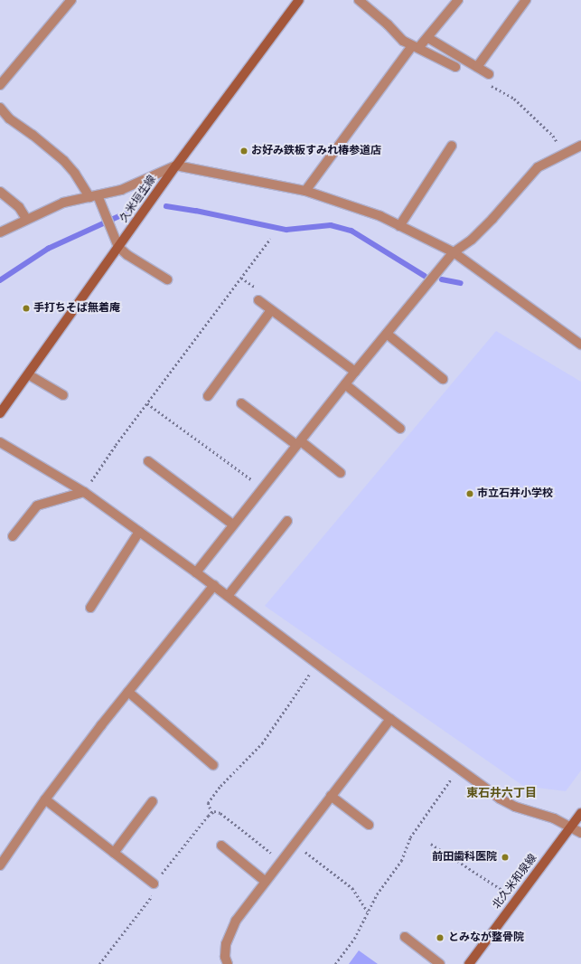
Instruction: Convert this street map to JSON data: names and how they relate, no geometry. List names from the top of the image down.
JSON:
{
  "streets": {
    "main road": ["久米垣生線", "北久米和泉線"]
  },
  "districts": ["東石井六丁目"],
  "places": [
    "お好み鉄板すみれ椿参道店",
    "手打ちそば無着庵",
    "市立石井小学校",
    "前田歯科医院",
    "とみなが整骨院"
  ]
}
